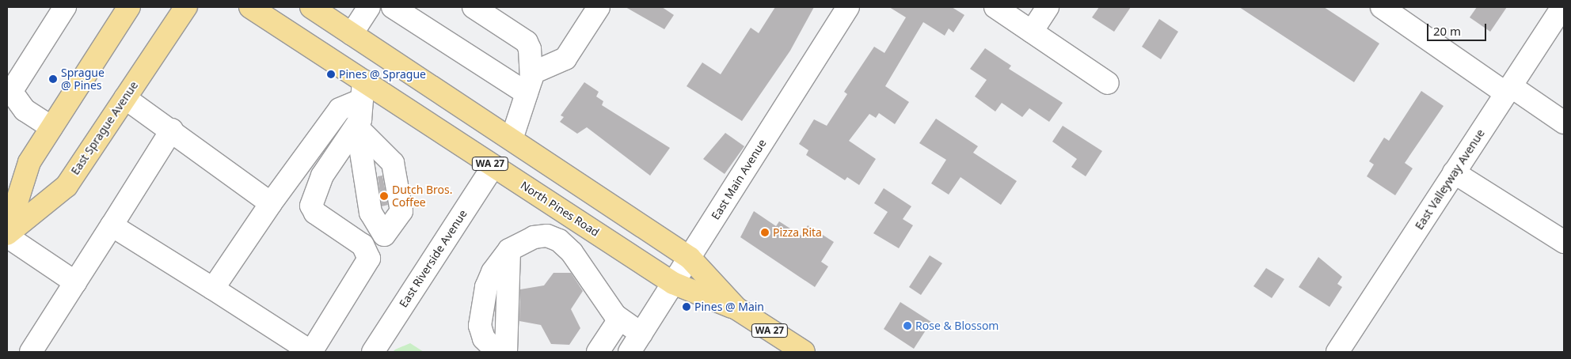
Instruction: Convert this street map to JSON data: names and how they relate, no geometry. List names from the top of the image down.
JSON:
{
  "streets": {
    "main road": ["East Sprague Avenue", "WA 27", "North Pines Road"],
    "street": ["East Main Avenue", "East Valleyway Avenue", "East Riverside Avenue"]
  },
  "crossings": [
    ["East Main Avenue", "North Pines Road"],
    ["North Pines Road", "East Riverside Avenue"]
  ],
  "places": [
    "Pines @ Sprague",
    "Sprague @ Pines",
    "Dutch Bros. Coffee",
    "Pizza Rita",
    "Pines @ Main",
    "Rose & Blossom"
  ],
  "scale_bar": "20 m"
}
